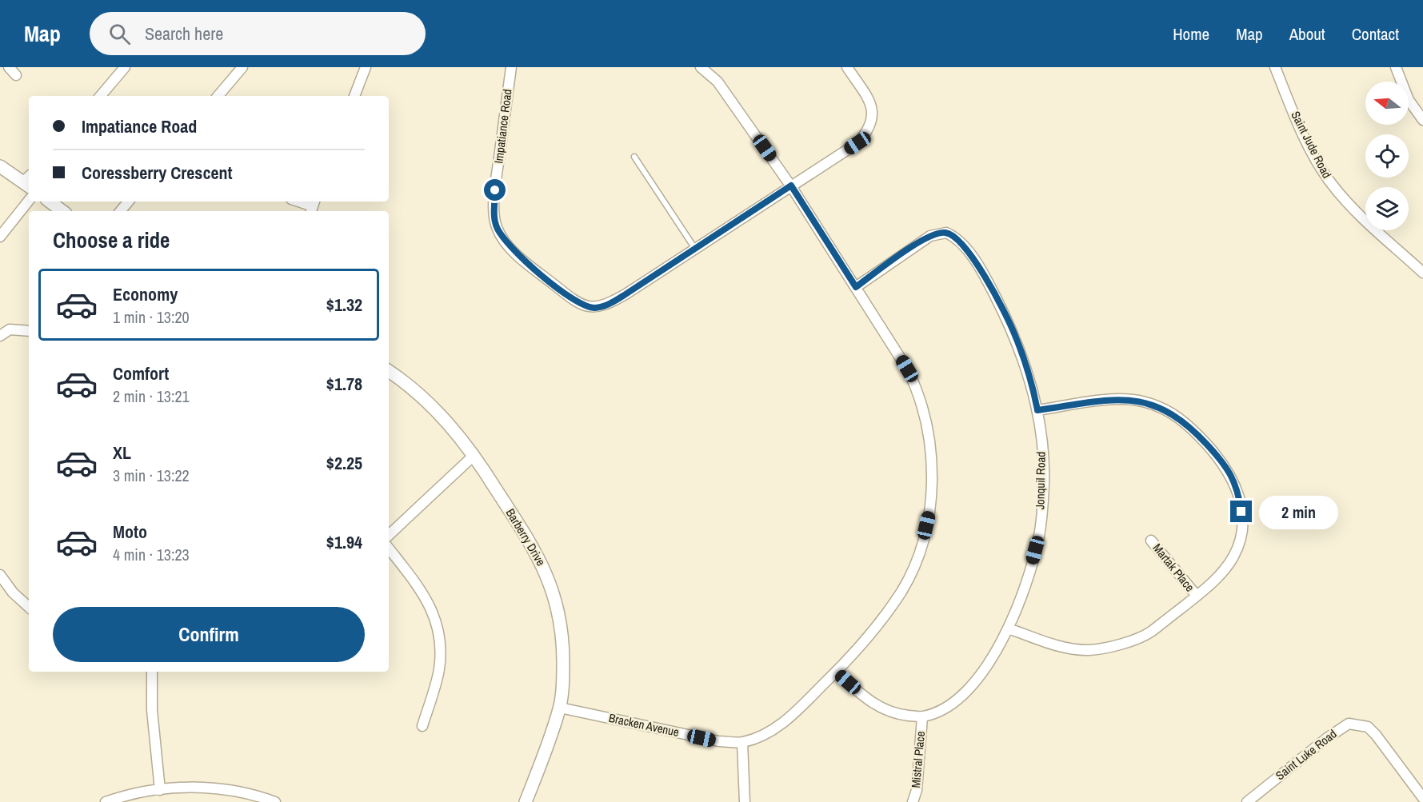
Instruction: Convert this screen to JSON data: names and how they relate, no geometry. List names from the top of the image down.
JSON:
{
  "streets": {
    "street": [
      "Impatiance Road",
      "Saint Jude Road",
      "Jonquil Road",
      "Barberry Drive",
      "Martak Place",
      "Bracken Avenue",
      "Saint Luke Road",
      "Mistral Place"
    ]
  },
  "crossings": [
    ["Impatiance Road", "Bracken Avenue"],
    ["Jonquil Road", "Bracken Avenue"],
    ["Jonquil Road", "Mistral Place"],
    ["Barberry Drive", "Bracken Avenue"]
  ],
  "north": "left",
  "page": {
    "header": "Map",
    "search": "Search here",
    "nav": [
      "Home",
      "Map",
      "About",
      "Contact"
    ],
    "banner": ["Impatiance Road", "Coressberry Crescent"],
    "heading": "Choose a ride",
    "list": [
      {
        "name": "Economy",
        "note": "1 min · 13:20",
        "value": "$1.32"
      },
      {
        "name": "Comfort",
        "note": "2 min · 13:21",
        "value": "$1.78"
      },
      {
        "name": "XL",
        "note": "3 min · 13:22",
        "value": "$2.25"
      },
      {
        "name": "Moto",
        "note": "4 min · 13:23",
        "value": "$1.94"
      }
    ],
    "bubble": "2 min",
    "buttons": "Confirm"
  }
}
